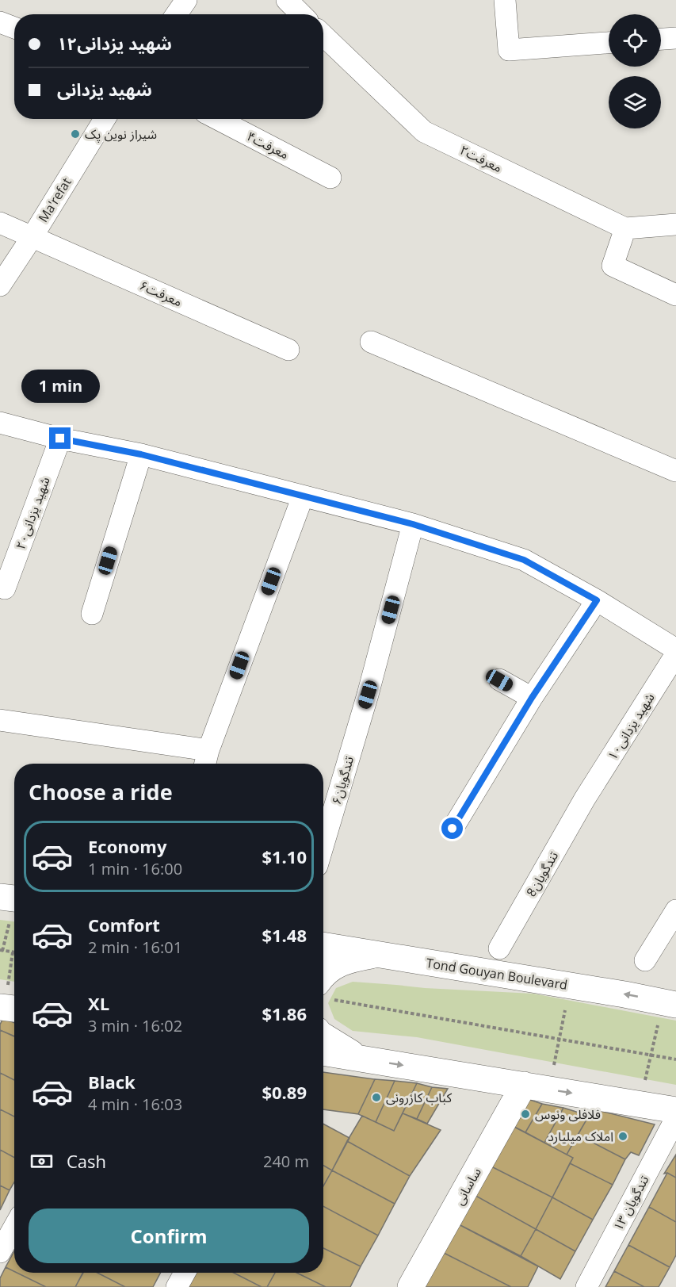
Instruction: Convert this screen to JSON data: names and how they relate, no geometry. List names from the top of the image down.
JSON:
{
  "streets": {
    "street": [
      "معرفت۴",
      "معرفت۲",
      "Ma'refat",
      "معرفت۶",
      "شهید یزدانی۲۰",
      "شهید یزدانی۱۰",
      "۶تندگویان",
      "8تندگویان",
      "Tond Gouyan Boulevard",
      "ساسانی",
      "۱۳ تندگویان"
    ]
  },
  "crossings": [
    ["Ma'refat", "معرفت۶"],
    ["شهید یزدانی۱۰", "8تندگویان"]
  ],
  "places": [
    "شیراز نوین پک",
    "کباب کازرونی",
    "فلافلی ونوس",
    "املاک میلیارد"
  ],
  "page": {
    "banner": ["شهید یزدانی۱۲", "شهید یزدانی"],
    "bubble": "1 min",
    "heading": "Choose a ride",
    "list": [
      {
        "name": "Economy",
        "note": "1 min · 16:00",
        "value": "$1.10"
      },
      {
        "name": "Comfort",
        "note": "2 min · 16:01",
        "value": "$1.48"
      },
      {
        "name": "XL",
        "note": "3 min · 16:02",
        "value": "$1.86"
      },
      {
        "name": "Black",
        "note": "4 min · 16:03",
        "value": "$0.89"
      }
    ],
    "pay": ["Cash", "240 m"],
    "buttons": "Confirm"
  }
}
